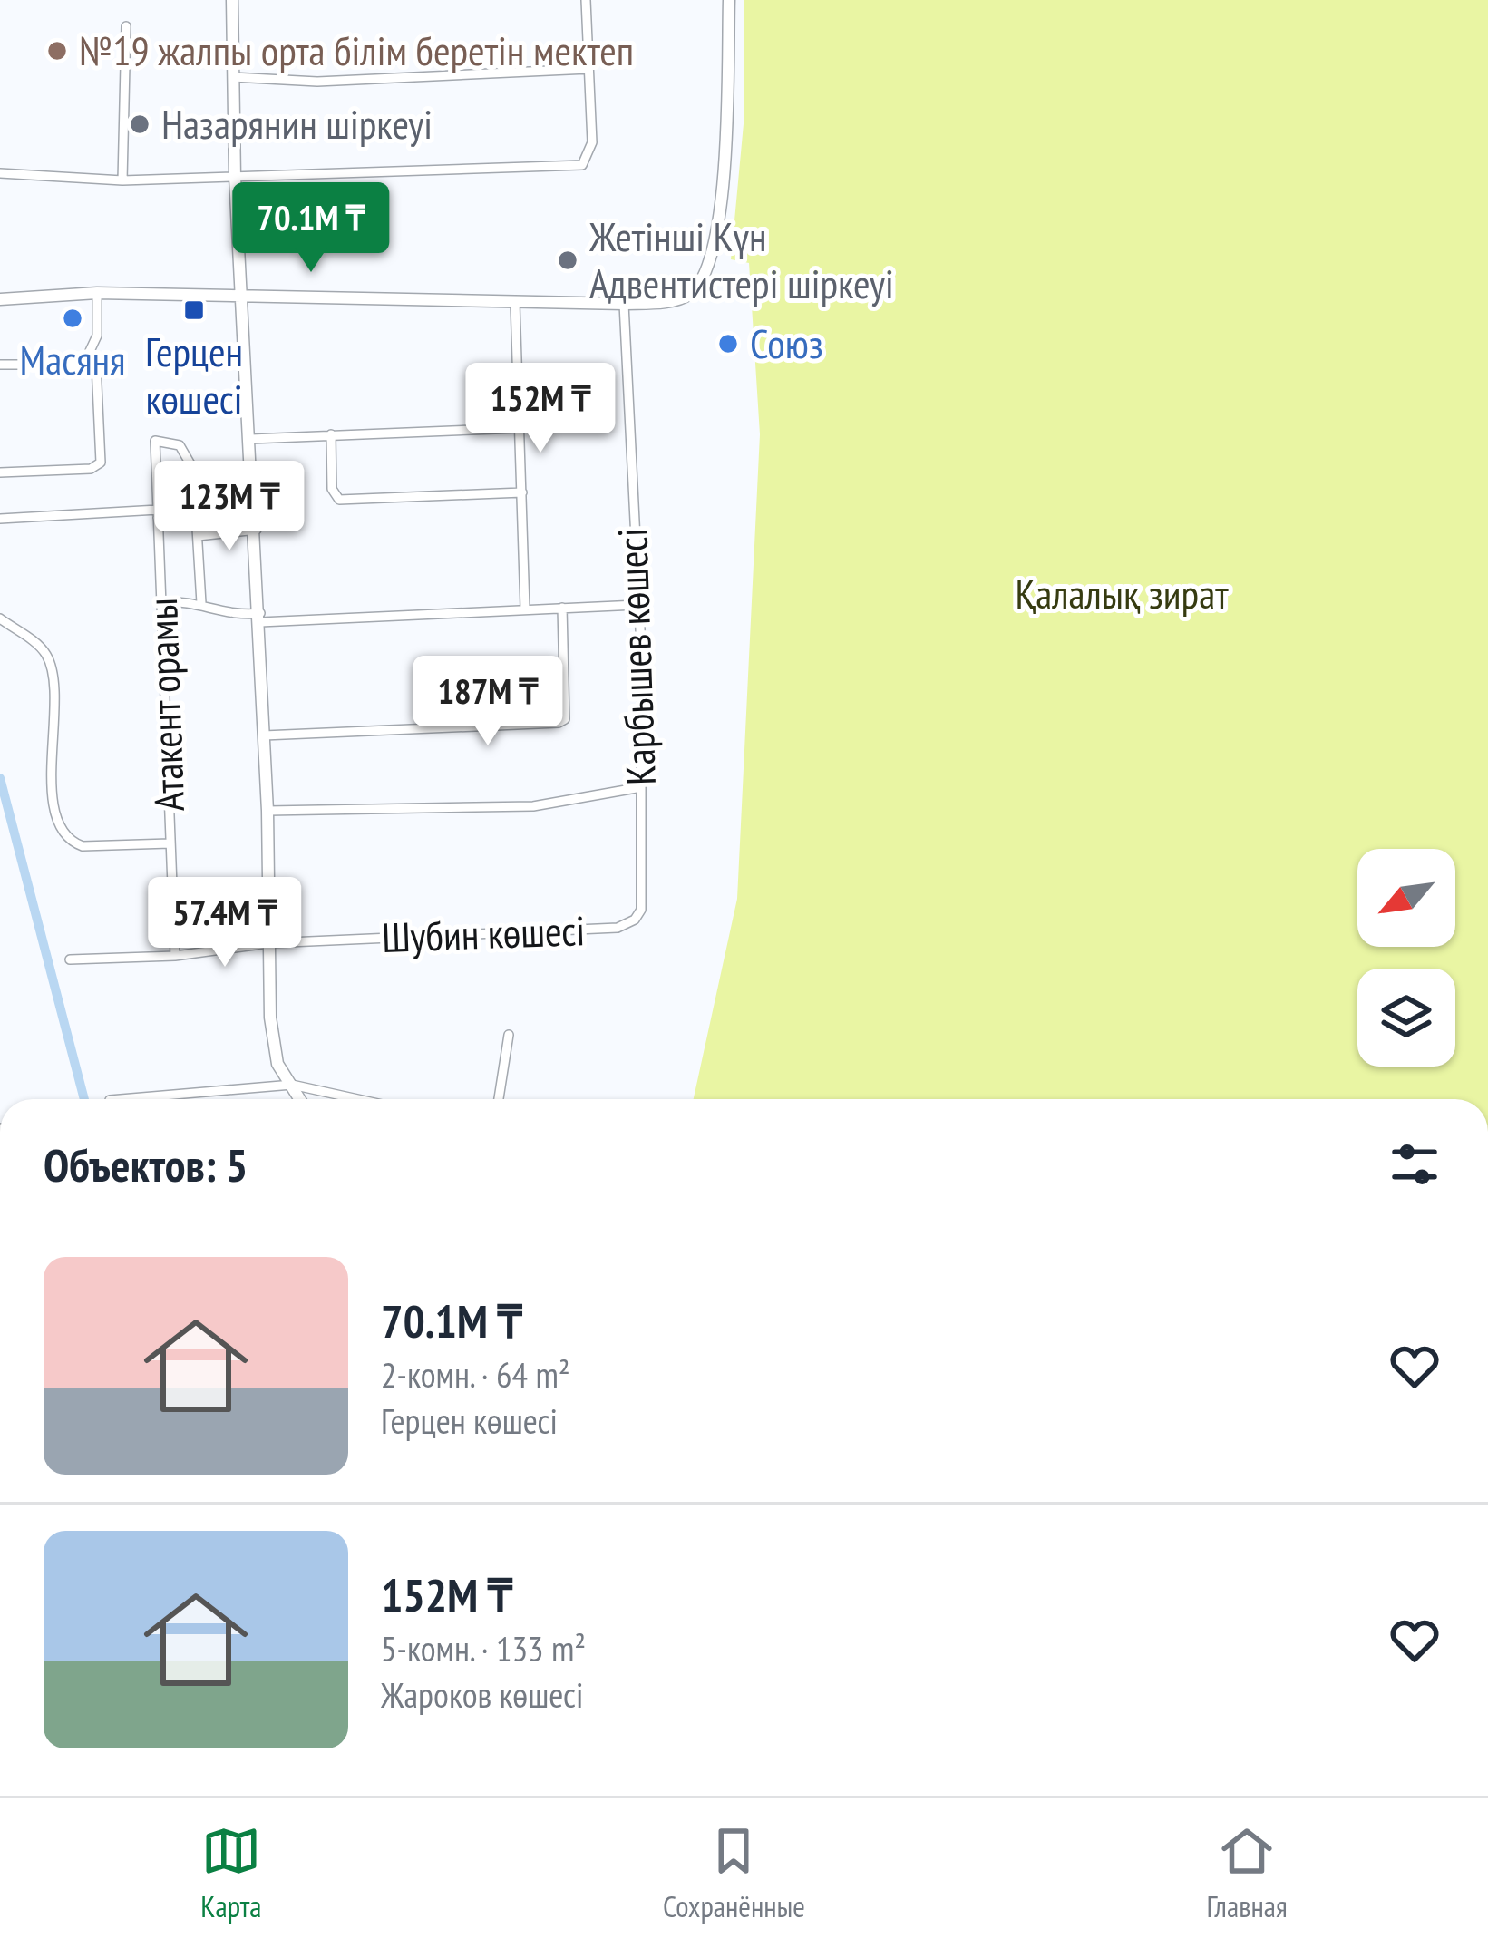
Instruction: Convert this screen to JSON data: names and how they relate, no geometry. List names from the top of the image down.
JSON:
{
  "streets": {
    "street": ["Карбышев көшесі", "Атакент орамы", "Шубин көшесі"]
  },
  "crossings": [
    ["Карбышев көшесі", "Шубин көшесі"],
    ["Атакент орамы", "Шубин көшесі"]
  ],
  "parks": ["Қалалық зират"],
  "places": {
    "other": [
      "№19 жалпы орта білім беретін мектеп",
      "Назарянин шіркеуі",
      "Жетінші Күн Адвентистері шіркеуі",
      "Масяня",
      "Союз"
    ],
    "transit": ["Герцен көшесі"]
  },
  "north": "bottom left",
  "page": {
    "price": [
      "70.1M ₸",
      "152M ₸",
      "123M ₸",
      "187M ₸",
      "57.4M ₸"
    ],
    "heading": "Объектов: 5",
    "list": [
      {
        "name": "70.1M ₸",
        "note": "2-комн. · 64 m² · Герцен көшесі"
      },
      {
        "name": "152M ₸",
        "note": "5-комн. · 133 m² · Жароков көшесі"
      }
    ],
    "tabs": ["Карта", "Сохранённые", "Главная"]
  }
}
